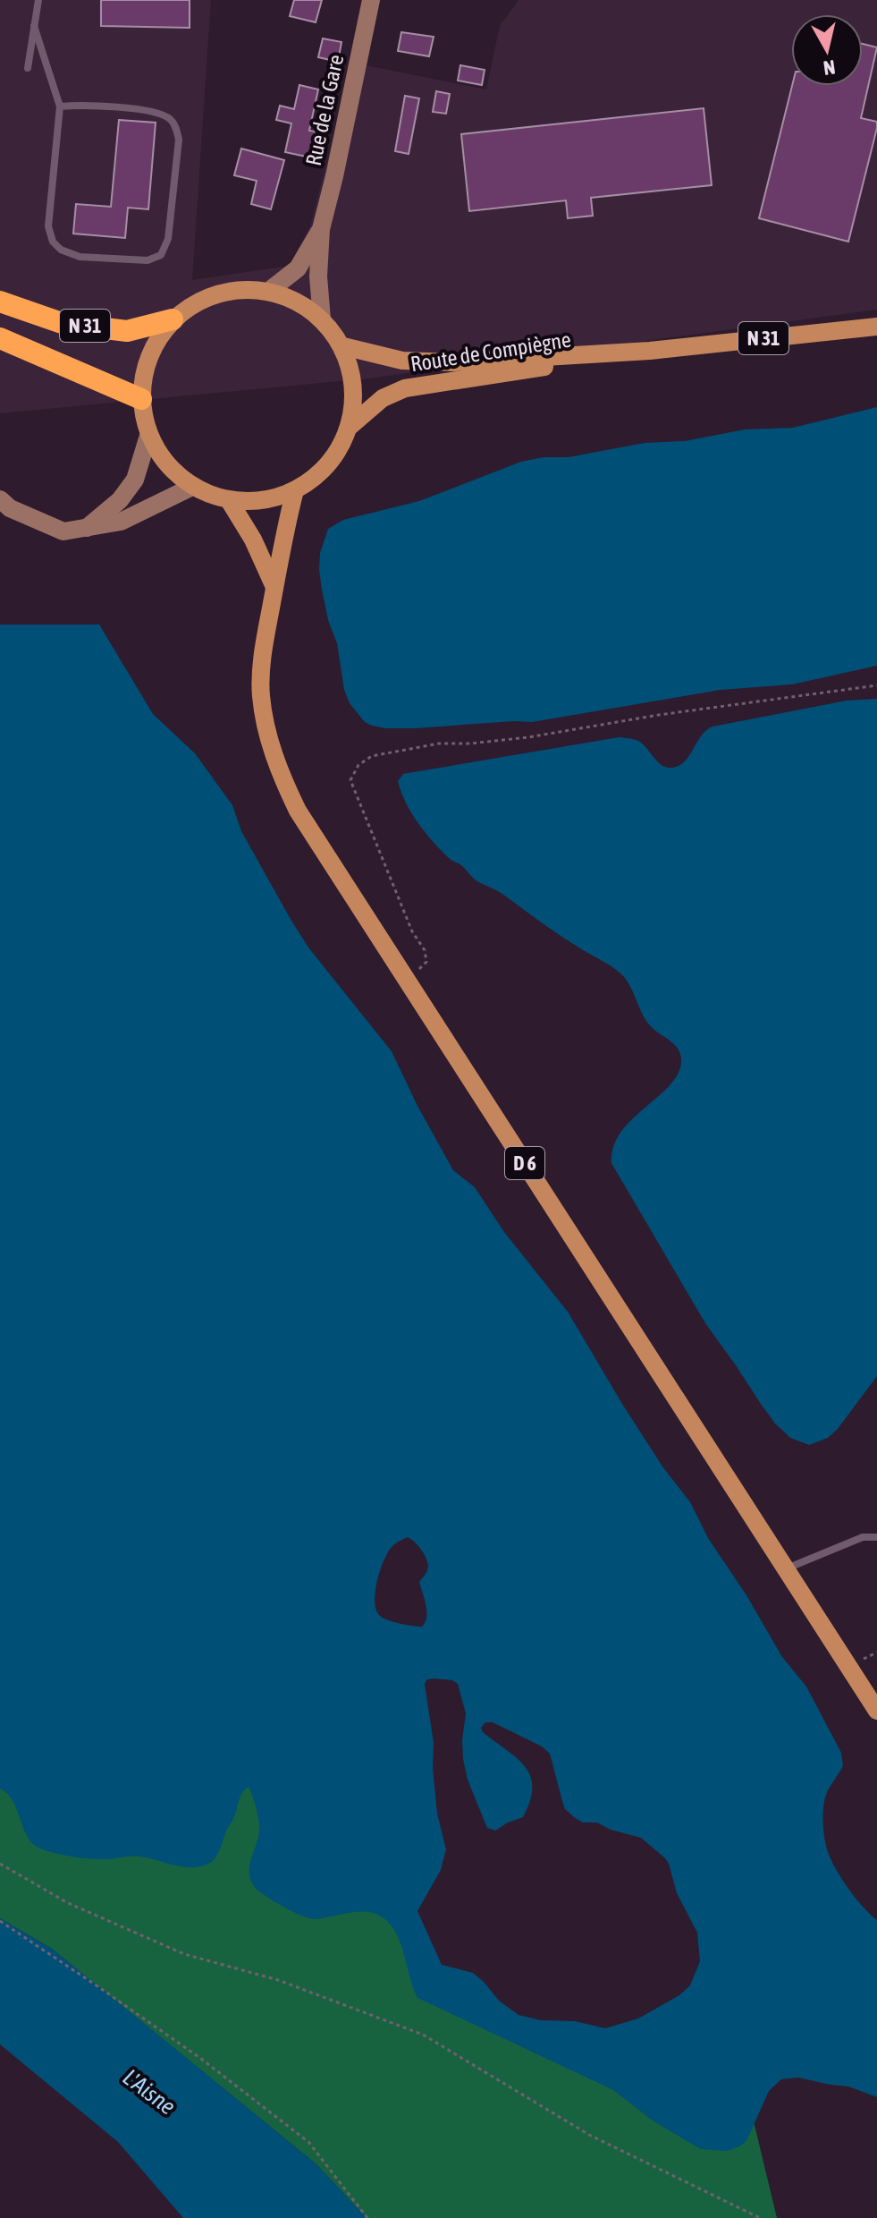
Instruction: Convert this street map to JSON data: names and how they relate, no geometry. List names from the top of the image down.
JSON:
{
  "streets": {
    "highway": ["N 31"],
    "main road": ["Route de Compiègne", "D 6"],
    "street": ["Rue de la Gare"]
  },
  "crossings": [
    ["Rue de la Gare", "N 31"],
    ["Rue de la Gare", "Route de Compiègne"],
    ["Rue de la Gare", "D 6"],
    ["N 31", "Route de Compiègne"],
    ["N 31", "D 6"],
    ["Route de Compiègne", "D 6"]
  ],
  "water": ["L'Aisne"],
  "north": "bottom"
}
